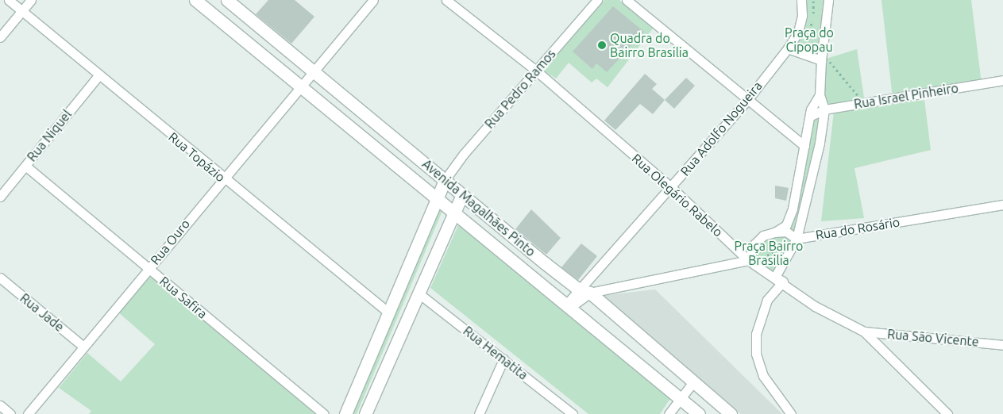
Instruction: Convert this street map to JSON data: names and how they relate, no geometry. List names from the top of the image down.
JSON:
{
  "streets": {
    "main road": ["Avenida Magalhães Pinto"],
    "street": [
      "Rua Pedro Ramos",
      "Rua Israel Pinheiro",
      "Rua Adolfo Nogueira",
      "Rua Niquel",
      "Rua Topázio",
      "Rua Olegário Rabelo",
      "Rua do Rosário",
      "Rua Ouro",
      "Rua Safira",
      "Rua Jade",
      "Rua São Vicente",
      "Rua Hematita"
    ]
  },
  "crossings": [
    ["Rua Pedro Ramos", "Rua Olegário Rabelo"],
    ["Rua Pedro Ramos", "Avenida Magalhães Pinto"],
    ["Rua Adolfo Nogueira", "Rua Olegário Rabelo"],
    ["Rua Adolfo Nogueira", "Avenida Magalhães Pinto"],
    ["Rua Niquel", "Rua Topázio"],
    ["Rua Niquel", "Rua Safira"],
    ["Rua Topázio", "Rua Ouro"],
    ["Rua Olegário Rabelo", "Rua São Vicente"],
    ["Avenida Magalhães Pinto", "Rua Ouro"],
    ["Rua Ouro", "Rua Safira"],
    ["Rua Ouro", "Rua Jade"]
  ],
  "parks": ["Praça do Cipopau", "Praça Bairro Brasilia"],
  "places": ["Quadra do Bairro Brasilia"]
}
